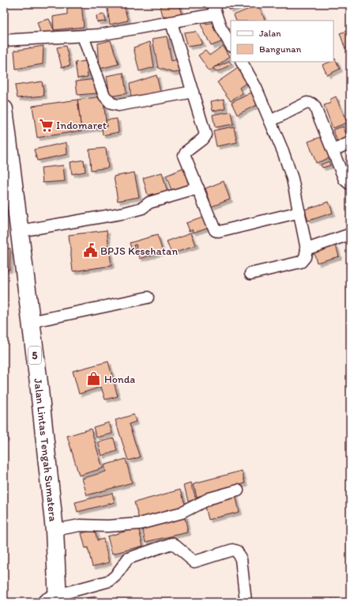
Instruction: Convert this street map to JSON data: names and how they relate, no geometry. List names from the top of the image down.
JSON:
{
  "streets": {
    "highway": ["5", "Jalan Lintas Tengah Sumatera"]
  },
  "places": {
    "supermarket": ["Indomaret"],
    "public building": ["BPJS Kesehatan"],
    "shop": ["Honda"]
  },
  "legend": ["Jalan", "Bangunan"]
}
